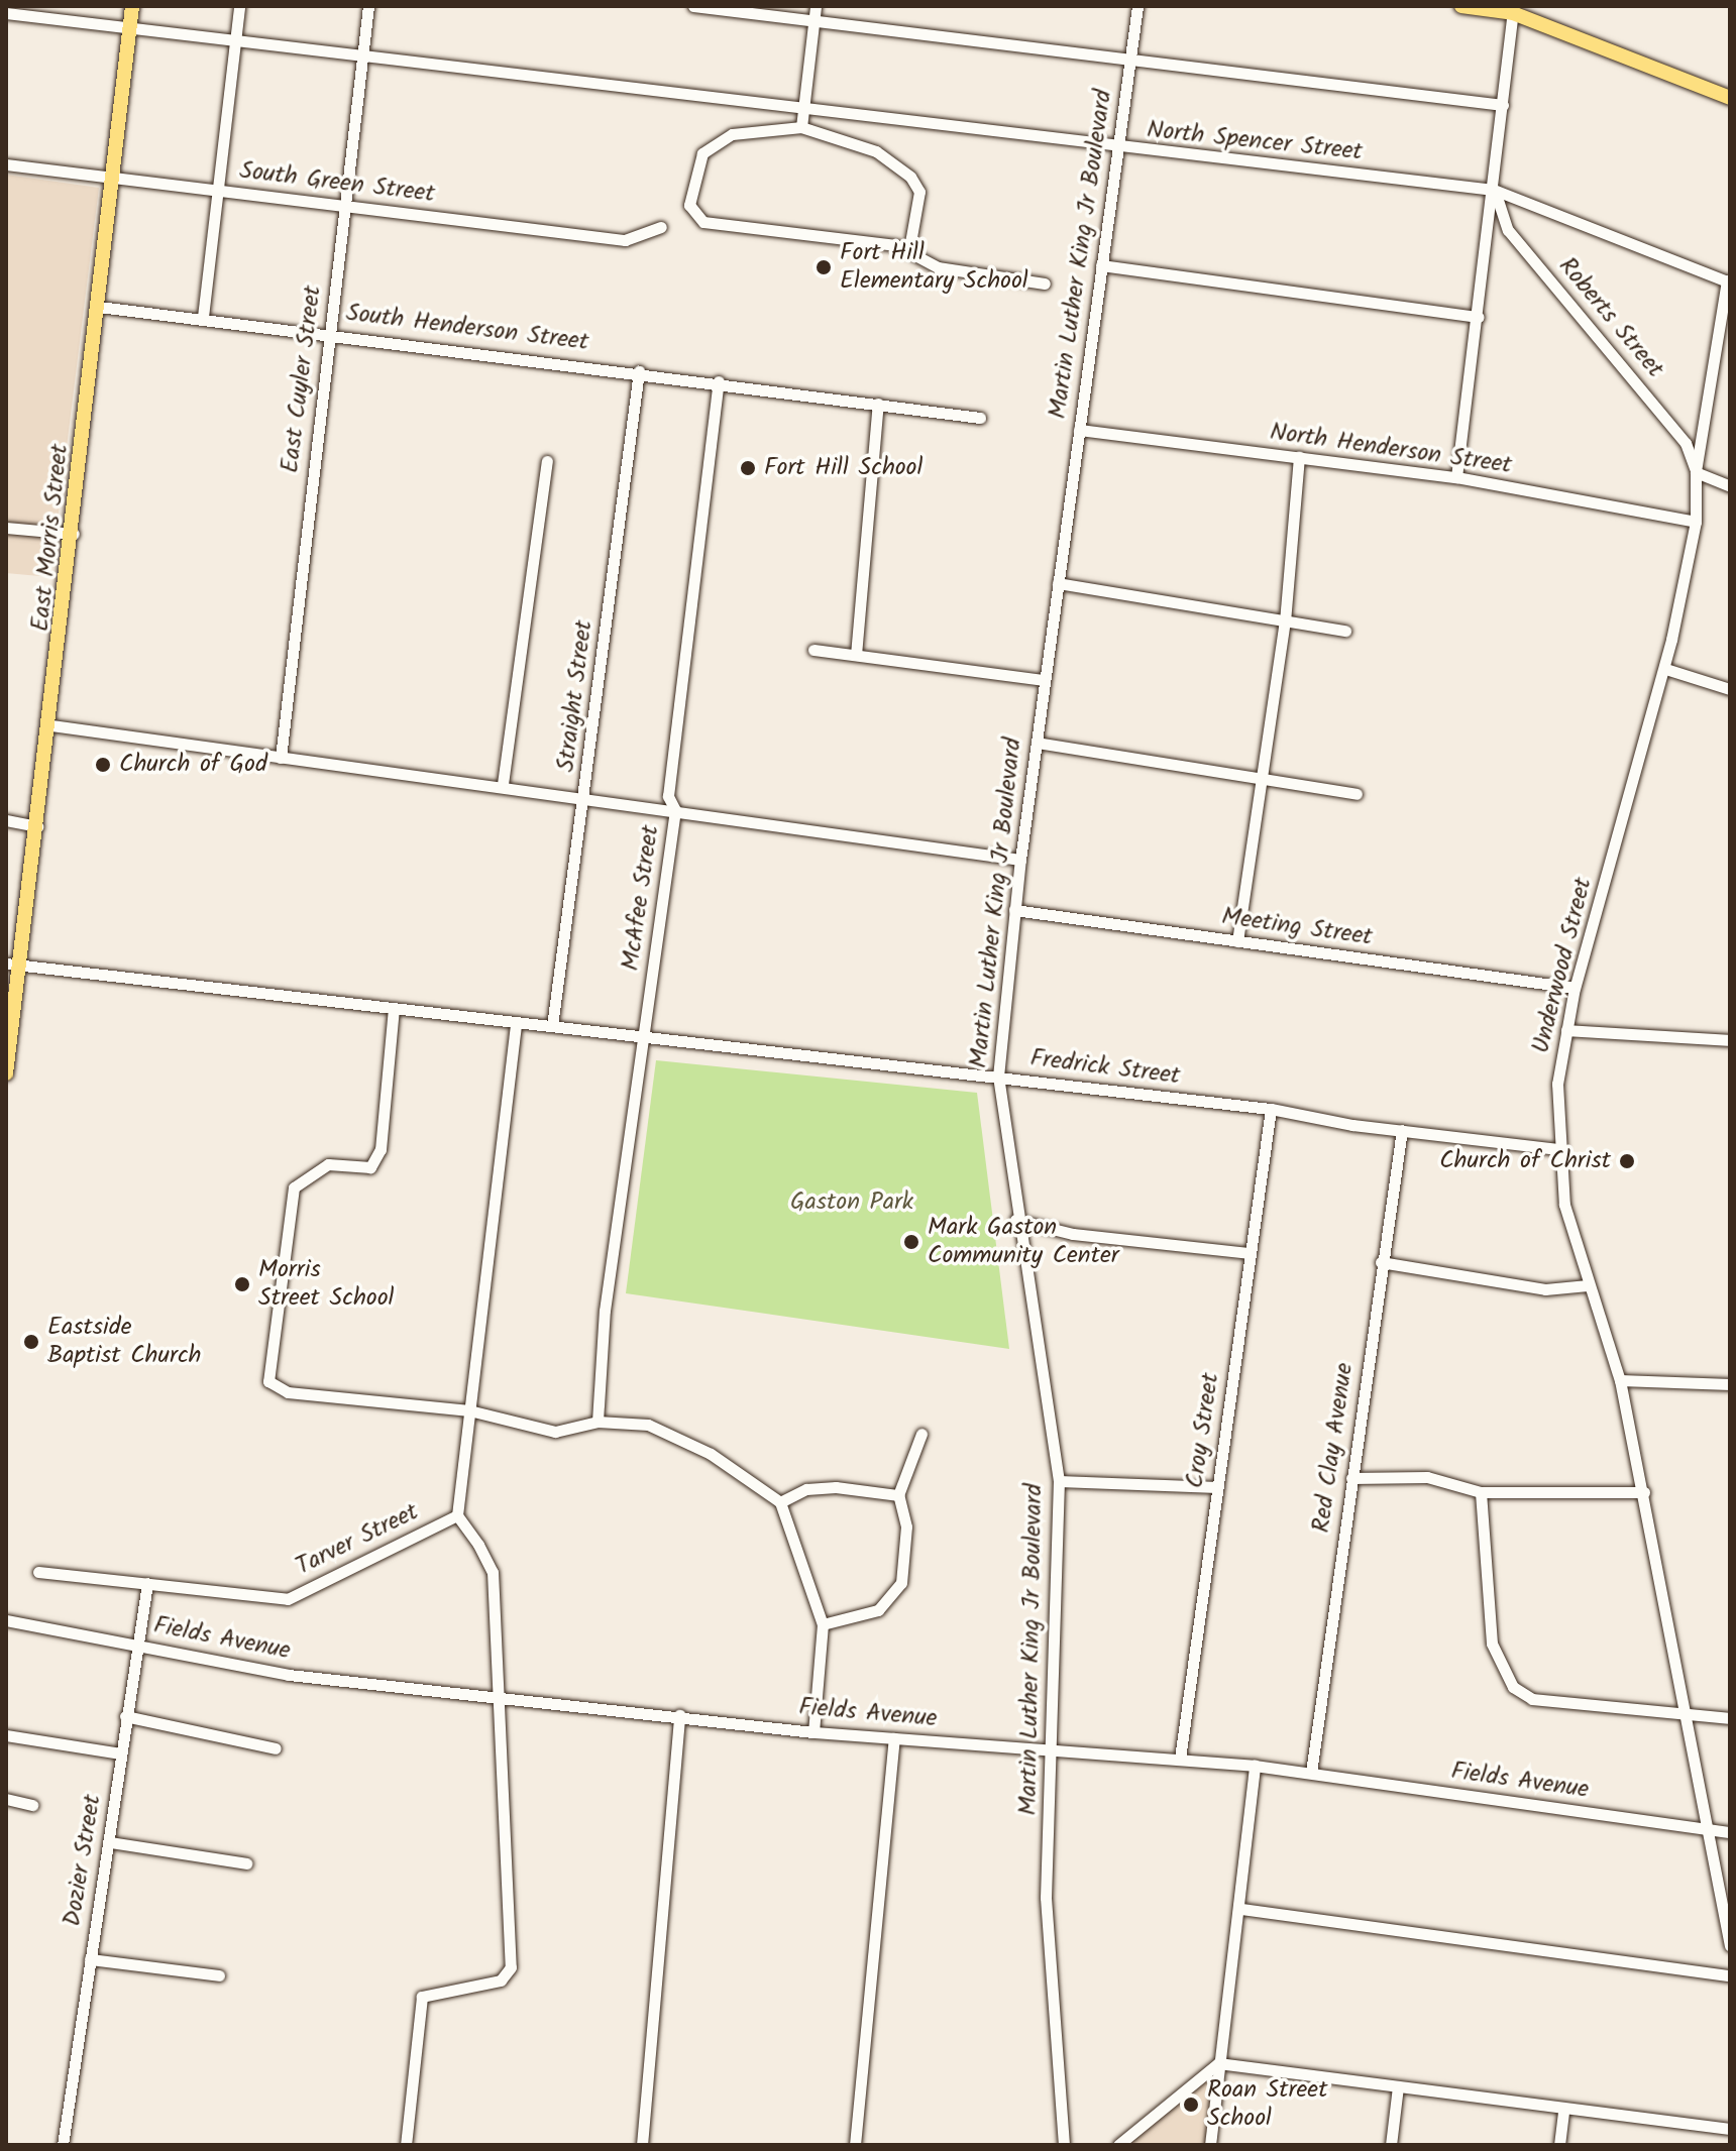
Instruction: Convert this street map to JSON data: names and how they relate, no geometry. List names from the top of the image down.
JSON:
{
  "streets": {
    "main road": ["East Morris Street"],
    "street": [
      "North Spencer Street",
      "South Green Street",
      "Martin Luther King Jr Boulevard",
      "Roberts Street",
      "South Henderson Street",
      "East Cuyler Street",
      "North Henderson Street",
      "Straight Street",
      "McAfee Street",
      "Meeting Street",
      "Underwood Street",
      "Fredrick Street",
      "Croy Street",
      "Red Clay Avenue",
      "Tarver Street",
      "Fields Avenue",
      "Dozier Street"
    ]
  },
  "crossings": [
    ["North Spencer Street", "Martin Luther King Jr Boulevard"],
    ["North Spencer Street", "Roberts Street"],
    ["North Spencer Street", "East Cuyler Street"],
    ["North Spencer Street", "East Morris Street"],
    ["North Spencer Street", "Underwood Street"],
    ["South Green Street", "East Cuyler Street"],
    ["South Green Street", "East Morris Street"],
    ["Martin Luther King Jr Boulevard", "North Henderson Street"],
    ["Martin Luther King Jr Boulevard", "Meeting Street"],
    ["Martin Luther King Jr Boulevard", "Fredrick Street"],
    ["Martin Luther King Jr Boulevard", "Fields Avenue"],
    ["Roberts Street", "Underwood Street"],
    ["South Henderson Street", "East Cuyler Street"],
    ["South Henderson Street", "East Morris Street"],
    ["South Henderson Street", "Straight Street"],
    ["North Henderson Street", "Underwood Street"],
    ["East Morris Street", "Fredrick Street"],
    ["Straight Street", "Fredrick Street"],
    ["McAfee Street", "Fredrick Street"],
    ["Meeting Street", "Underwood Street"],
    ["Underwood Street", "Fredrick Street"],
    ["Underwood Street", "Fields Avenue"],
    ["Fredrick Street", "Croy Street"],
    ["Fredrick Street", "Red Clay Avenue"],
    ["Croy Street", "Fields Avenue"],
    ["Red Clay Avenue", "Fields Avenue"],
    ["Tarver Street", "Fields Avenue"],
    ["Tarver Street", "Dozier Street"],
    ["Fields Avenue", "Dozier Street"]
  ],
  "parks": ["Gaston Park"],
  "places": [
    "Fort Hill Elementary School",
    "Fort Hill School",
    "Church of God",
    "Church of Christ",
    "Mark Gaston Community Center",
    "Morris Street School",
    "Eastside Baptist Church",
    "Roan Street School"
  ]
}
